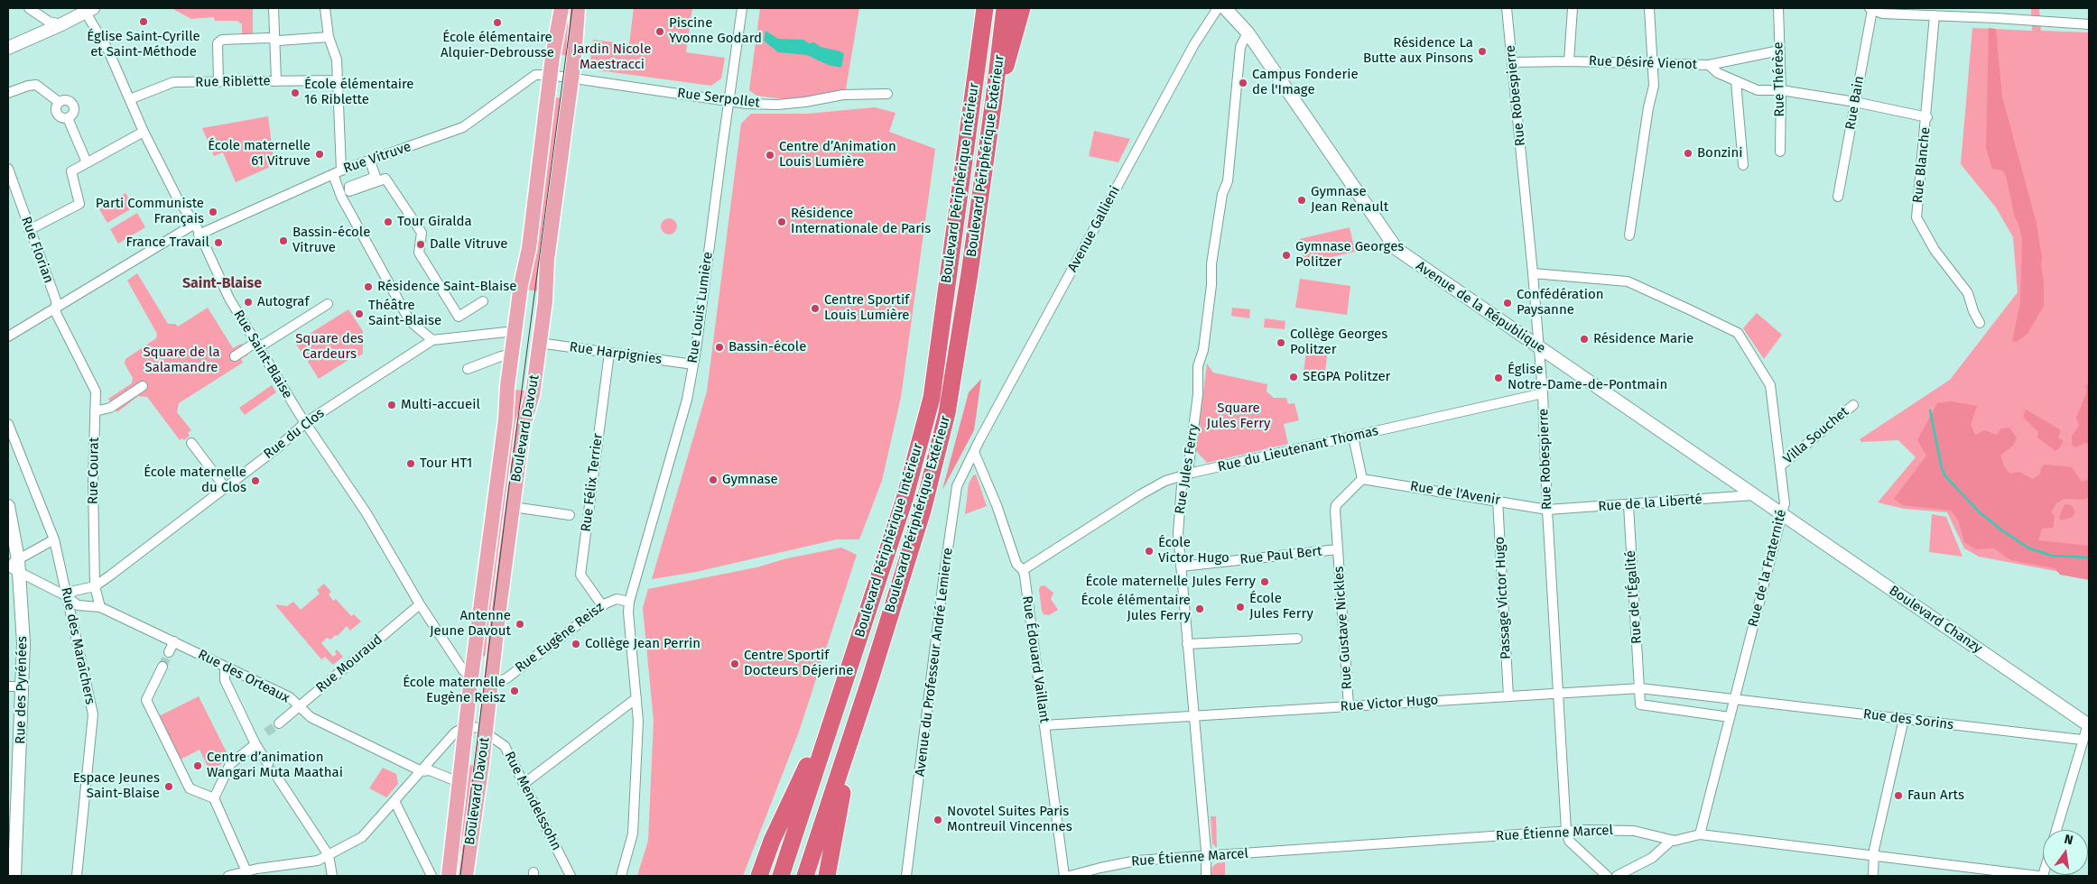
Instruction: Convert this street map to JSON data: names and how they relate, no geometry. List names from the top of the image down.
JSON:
{
  "streets": {
    "highway": ["Boulevard Périphérique Extérieur", "Boulevard Périphérique Intérieur"],
    "main road": [
      "Avenue de la République",
      "Boulevard Davout",
      "Boulevard Chanzy",
      "Rue des Pyrénées"
    ],
    "street": [
      "Rue Désiré Vienot",
      "Rue Thérèse",
      "Rue Riblette",
      "Rue Robespierre",
      "Rue Serpollet",
      "Rue Bain",
      "Rue Vitruve",
      "Rue Blanche",
      "Avenue Gallieni",
      "Rue Florian",
      "Rue Louis Lumière",
      "Rue Harpignies",
      "Rue Saint-Blaise",
      "Rue du Clos",
      "Villa Souchet",
      "Rue du Lieutenant Thomas",
      "Rue Jules Ferry",
      "Rue Courat",
      "Rue Félix Terrier",
      "Rue de l'Avenir",
      "Rue de la Liberté",
      "Rue Paul Bert",
      "Rue de la Fraternité",
      "Rue de l'Égalité",
      "Passage Victor Hugo",
      "Rue Gustave Nickles",
      "Rue Eugène Reisz",
      "Rue des Maraîchers",
      "Rue Édouard Vaillant",
      "Avenue du Professeur André Lemierre",
      "Rue Mouraud",
      "Rue des Orteaux",
      "Rue Victor Hugo",
      "Rue des Sorins",
      "Rue Mendelssohn",
      "Rue Étienne Marcel"
    ]
  },
  "crossings": [
    ["Rue Désiré Vienot", "Rue Thérèse"],
    ["Rue Désiré Vienot", "Rue Robespierre"],
    ["Rue Désiré Vienot", "Rue Bain"],
    ["Rue Désiré Vienot", "Rue Blanche"],
    ["Rue Riblette", "Rue Saint-Blaise"],
    ["Rue Robespierre", "Avenue de la République"],
    ["Rue Robespierre", "Rue du Lieutenant Thomas"],
    ["Rue Robespierre", "Rue de l'Avenir"],
    ["Rue Robespierre", "Rue de la Liberté"],
    ["Rue Robespierre", "Rue de la Fraternité"],
    ["Rue Robespierre", "Rue Victor Hugo"],
    ["Rue Robespierre", "Rue Étienne Marcel"],
    ["Rue Serpollet", "Rue Vitruve"],
    ["Rue Serpollet", "Rue Louis Lumière"],
    ["Rue Serpollet", "Boulevard Davout"],
    ["Rue Vitruve", "Rue Saint-Blaise"],
    ["Rue Vitruve", "Boulevard Davout"],
    ["Avenue Gallieni", "Rue Édouard Vaillant"],
    ["Avenue Gallieni", "Avenue du Professeur André Lemierre"],
    ["Rue Florian", "Rue Courat"],
    ["Rue Louis Lumière", "Rue Harpignies"],
    ["Rue Louis Lumière", "Rue Eugène Reisz"],
    ["Avenue de la République", "Rue Jules Ferry"],
    ["Avenue de la République", "Rue de la Liberté"],
    ["Avenue de la République", "Rue de la Fraternité"],
    ["Avenue de la République", "Boulevard Chanzy"],
    ["Rue Harpignies", "Boulevard Davout"],
    ["Rue Harpignies", "Rue Félix Terrier"],
    ["Rue Saint-Blaise", "Boulevard Davout"],
    ["Rue Saint-Blaise", "Rue du Clos"],
    ["Rue Saint-Blaise", "Rue Mouraud"],
    ["Boulevard Davout", "Rue du Clos"],
    ["Boulevard Davout", "Rue Eugène Reisz"],
    ["Boulevard Davout", "Rue des Orteaux"],
    ["Boulevard Davout", "Rue Mendelssohn"],
    ["Rue du Clos", "Rue Courat"],
    ["Villa Souchet", "Rue de la Fraternité"],
    ["Rue du Lieutenant Thomas", "Rue Jules Ferry"],
    ["Rue du Lieutenant Thomas", "Rue Édouard Vaillant"],
    ["Rue Jules Ferry", "Rue Paul Bert"],
    ["Rue Jules Ferry", "Rue Victor Hugo"],
    ["Rue Jules Ferry", "Rue Étienne Marcel"],
    ["Rue Félix Terrier", "Rue Eugène Reisz"],
    ["Rue de l'Avenir", "Rue de la Liberté"],
    ["Rue de l'Avenir", "Rue Paul Bert"],
    ["Rue de l'Avenir", "Passage Victor Hugo"],
    ["Rue de la Liberté", "Rue de l'Égalité"],
    ["Rue Paul Bert", "Rue Gustave Nickles"],
    ["Rue de la Fraternité", "Rue de l'Égalité"],
    ["Rue de la Fraternité", "Boulevard Chanzy"],
    ["Rue de la Fraternité", "Rue Victor Hugo"],
    ["Rue de la Fraternité", "Rue des Sorins"],
    ["Rue de la Fraternité", "Rue Étienne Marcel"],
    ["Rue de l'Égalité", "Rue Victor Hugo"],
    ["Passage Victor Hugo", "Rue Victor Hugo"],
    ["Rue Gustave Nickles", "Rue Victor Hugo"],
    ["Rue des Maraîchers", "Rue des Orteaux"],
    ["Rue Édouard Vaillant", "Avenue du Professeur André Lemierre"],
    ["Rue Édouard Vaillant", "Rue Victor Hugo"],
    ["Rue Mouraud", "Rue des Orteaux"],
    ["Rue des Orteaux", "Rue des Pyrénées"],
    ["Rue Victor Hugo", "Rue des Sorins"]
  ],
  "districts": ["Saint-Blaise"],
  "parks": [
    "Jardin Nicole Maestracci",
    "Square des Cardeurs",
    "Square de la Salamandre",
    "Square Jules Ferry"
  ],
  "places": [
    "Église Saint-Cyrille et Saint-Méthode",
    "École élémentaire Alquier-Debrousse",
    "Piscine Yvonne Godard",
    "Résidence La Butte aux Pinsons",
    "Campus Fonderie de l'Image",
    "École élémentaire 16 Riblette",
    "Bonzini",
    "École maternelle 61 Vitruve",
    "Centre d’Animation Louis Lumière",
    "Gymnase Jean Renault",
    "Parti Communiste Français",
    "Tour Giralda",
    "Résidence Internationale de Paris",
    "Bassin-école Vitruve",
    "France Travail",
    "Dalle Vitruve",
    "Gymnase Georges Politzer",
    "Résidence Saint-Blaise",
    "Autograf",
    "Confédération Paysanne",
    "Centre Sportif Louis Lumière",
    "Théâtre Saint-Blaise",
    "Résidence Marie",
    "Collège Georges Politzer",
    "Bassin-école",
    "SEGPA Politzer",
    "Église Notre-Dame-de-Pontmain",
    "Multi-accueil",
    "Tour HT1",
    "Gymnase",
    "École maternelle du Clos",
    "École Victor Hugo",
    "École maternelle Jules Ferry",
    "École Jules Ferry",
    "École élémentaire Jules Ferry",
    "Antenne Jeune Davout",
    "Collège Jean Perrin",
    "Centre Sportif Docteurs Déjerine",
    "École maternelle Eugène Reisz",
    "Centre d’animation Wangari Muta Maathai",
    "Espace Jeunes Saint-Blaise",
    "Faun Arts",
    "Novotel Suites Paris Montreuil Vincennes"
  ],
  "north": "top"
}
